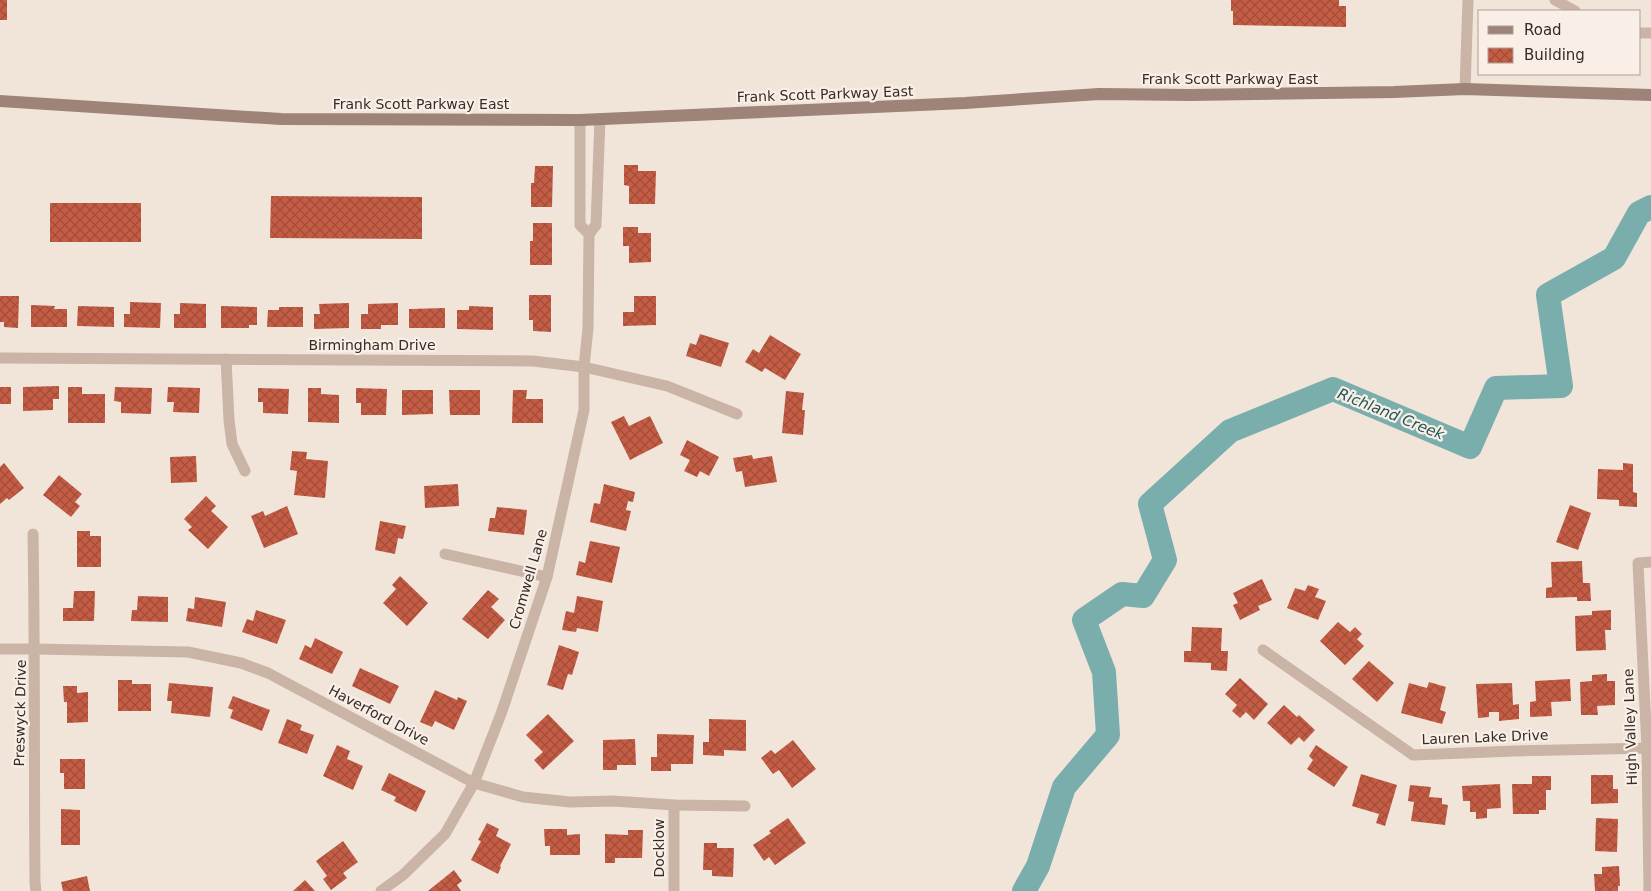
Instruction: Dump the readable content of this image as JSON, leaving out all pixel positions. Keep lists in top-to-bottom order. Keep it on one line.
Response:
{"streets":{"main road":["Frank Scott Parkway East"],"street":["Birmingham Drive","Cromwell Lane","Preswyck Drive","Haverford Drive","High Valley Lane","Lauren Lake Drive","Docklow"]},"crossings":[["Frank Scott Parkway East","Cromwell Lane"],["Birmingham Drive","Cromwell Lane"],["Cromwell Lane","Haverford Drive"],["Preswyck Drive","Haverford Drive"],["Haverford Drive","Docklow"],["High Valley Lane","Lauren Lake Drive"]],"water":["Richland Creek"],"legend":["Road","Building"]}
